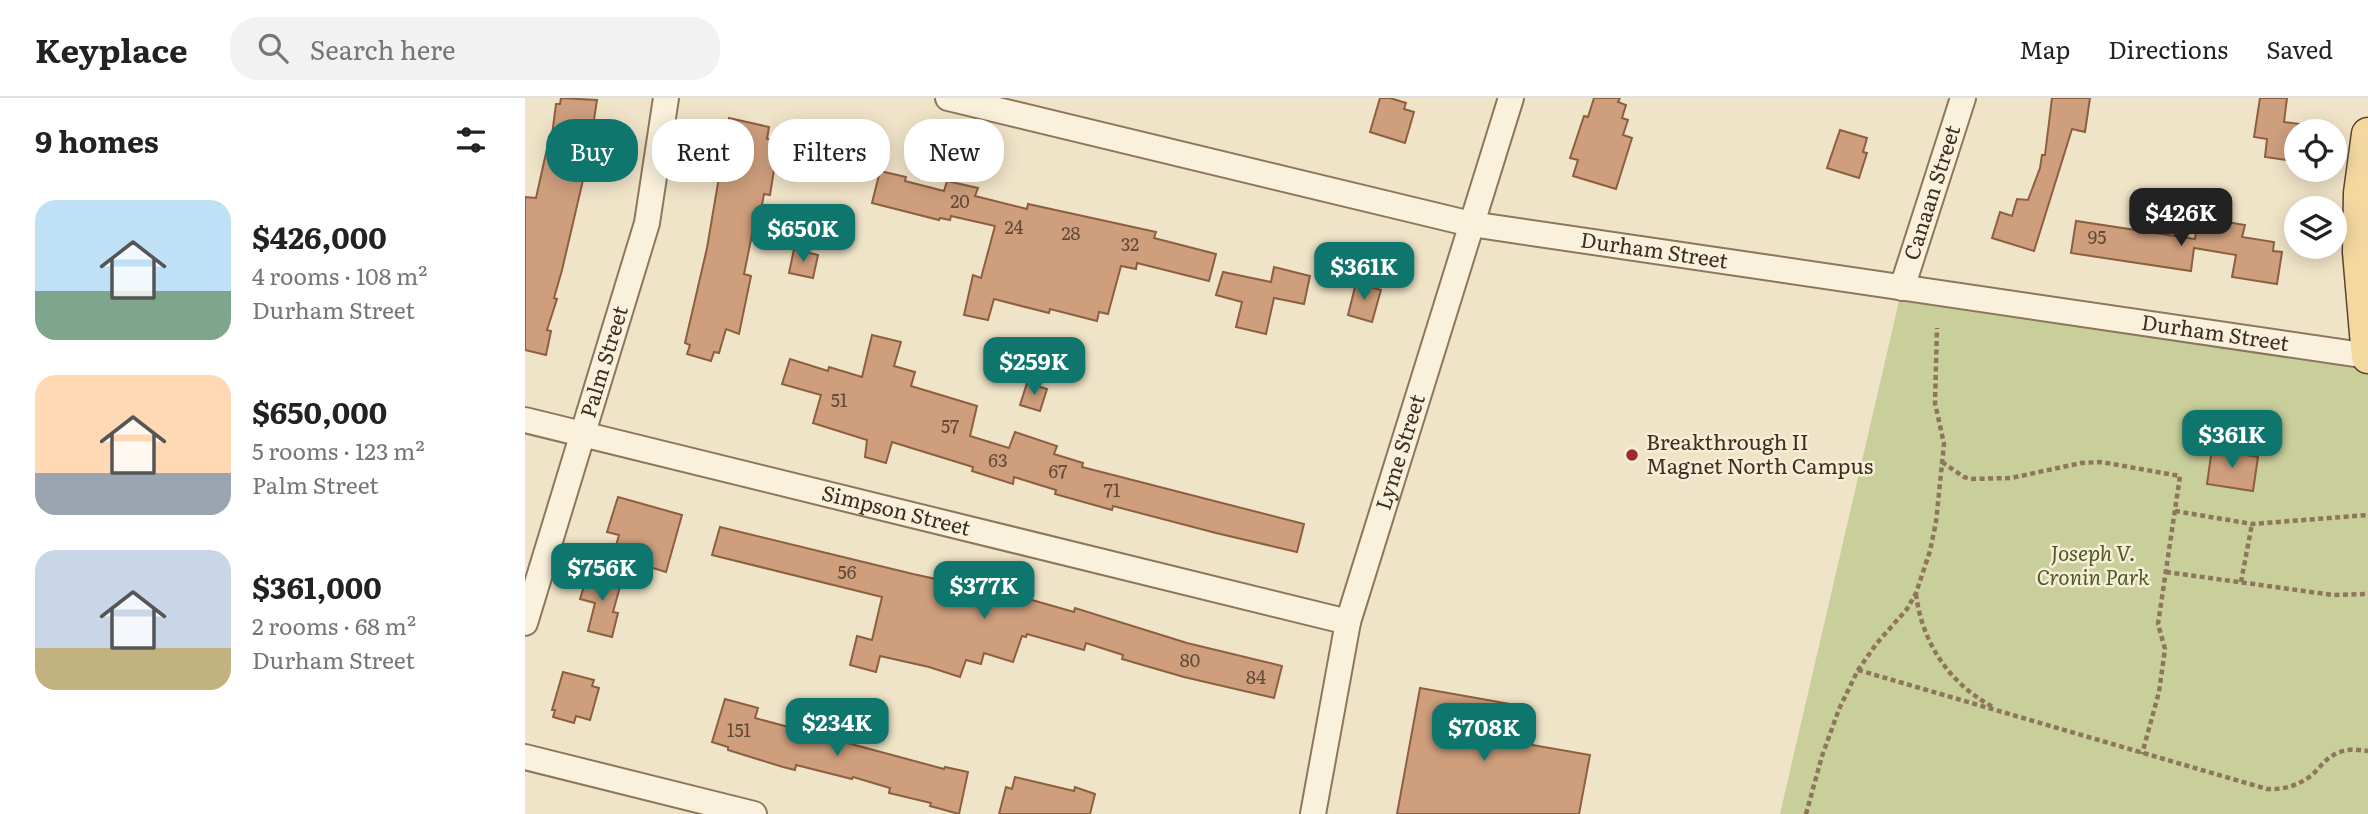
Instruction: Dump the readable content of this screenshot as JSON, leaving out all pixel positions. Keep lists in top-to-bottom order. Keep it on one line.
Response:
{"streets":{"street":["Canaan Street","Durham Street","Palm Street","Lyme Street","Simpson Street"]},"crossings":[["Canaan Street","Durham Street"],["Durham Street","Lyme Street"],["Palm Street","Simpson Street"],["Lyme Street","Simpson Street"]],"parks":["Joseph V. Cronin Park"],"places":["Breakthrough II Magnet North Campus"],"house_numbers":["20","24","28","95","32","51","57","63","67","71","56","80","84","151"],"page":{"header":"Keyplace","search":"Search here","nav":["Map","Directions","Saved"],"heading":"9 homes","chip":["Buy","Rent","Filters","New"],"list":[{"name":"$426,000","note":"4 rooms · 108 m² · Durham Street"},{"name":"$650,000","note":"5 rooms · 123 m² · Palm Street"},{"name":"$361,000","note":"2 rooms · 68 m² · Durham Street"}],"price":["$426K","$650K","$361K","$259K","$361K","$756K","$377K","$234K","$708K"]}}
